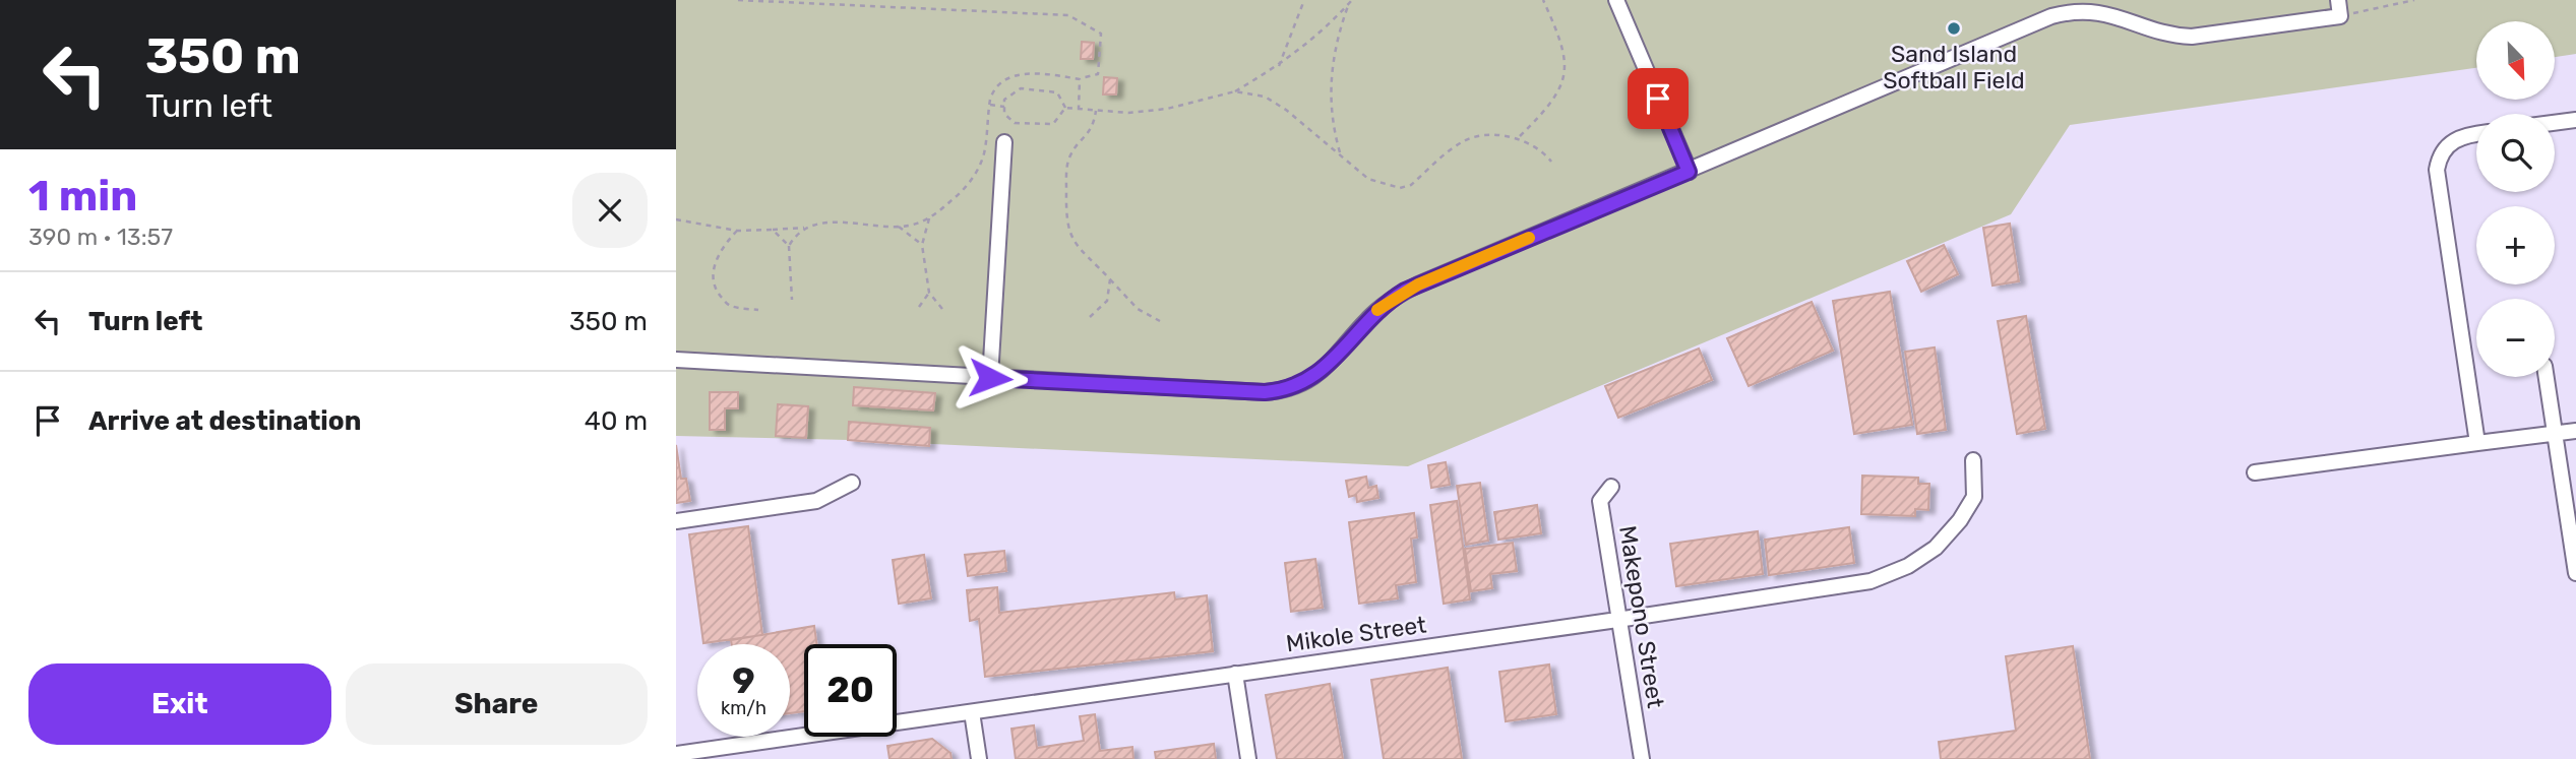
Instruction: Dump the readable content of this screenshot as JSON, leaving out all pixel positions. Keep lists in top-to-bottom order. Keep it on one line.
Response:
{"streets":{"street":["Makepono Street","Mikole Street"]},"crossings":[["Makepono Street","Mikole Street"]],"places":["Sand Island Softball Field"],"north":"bottom right","page":{"turn":["350 m","Turn left"],"map_buttons":["+","−"],"heading":["1 min","390 m · 13:57"],"list":[{"name":"Turn left","value":"350 m"},{"name":"Arrive at destination","value":"40 m"}],"speed":"9 km/h","limit":"20","buttons":["Exit","Share"]}}
